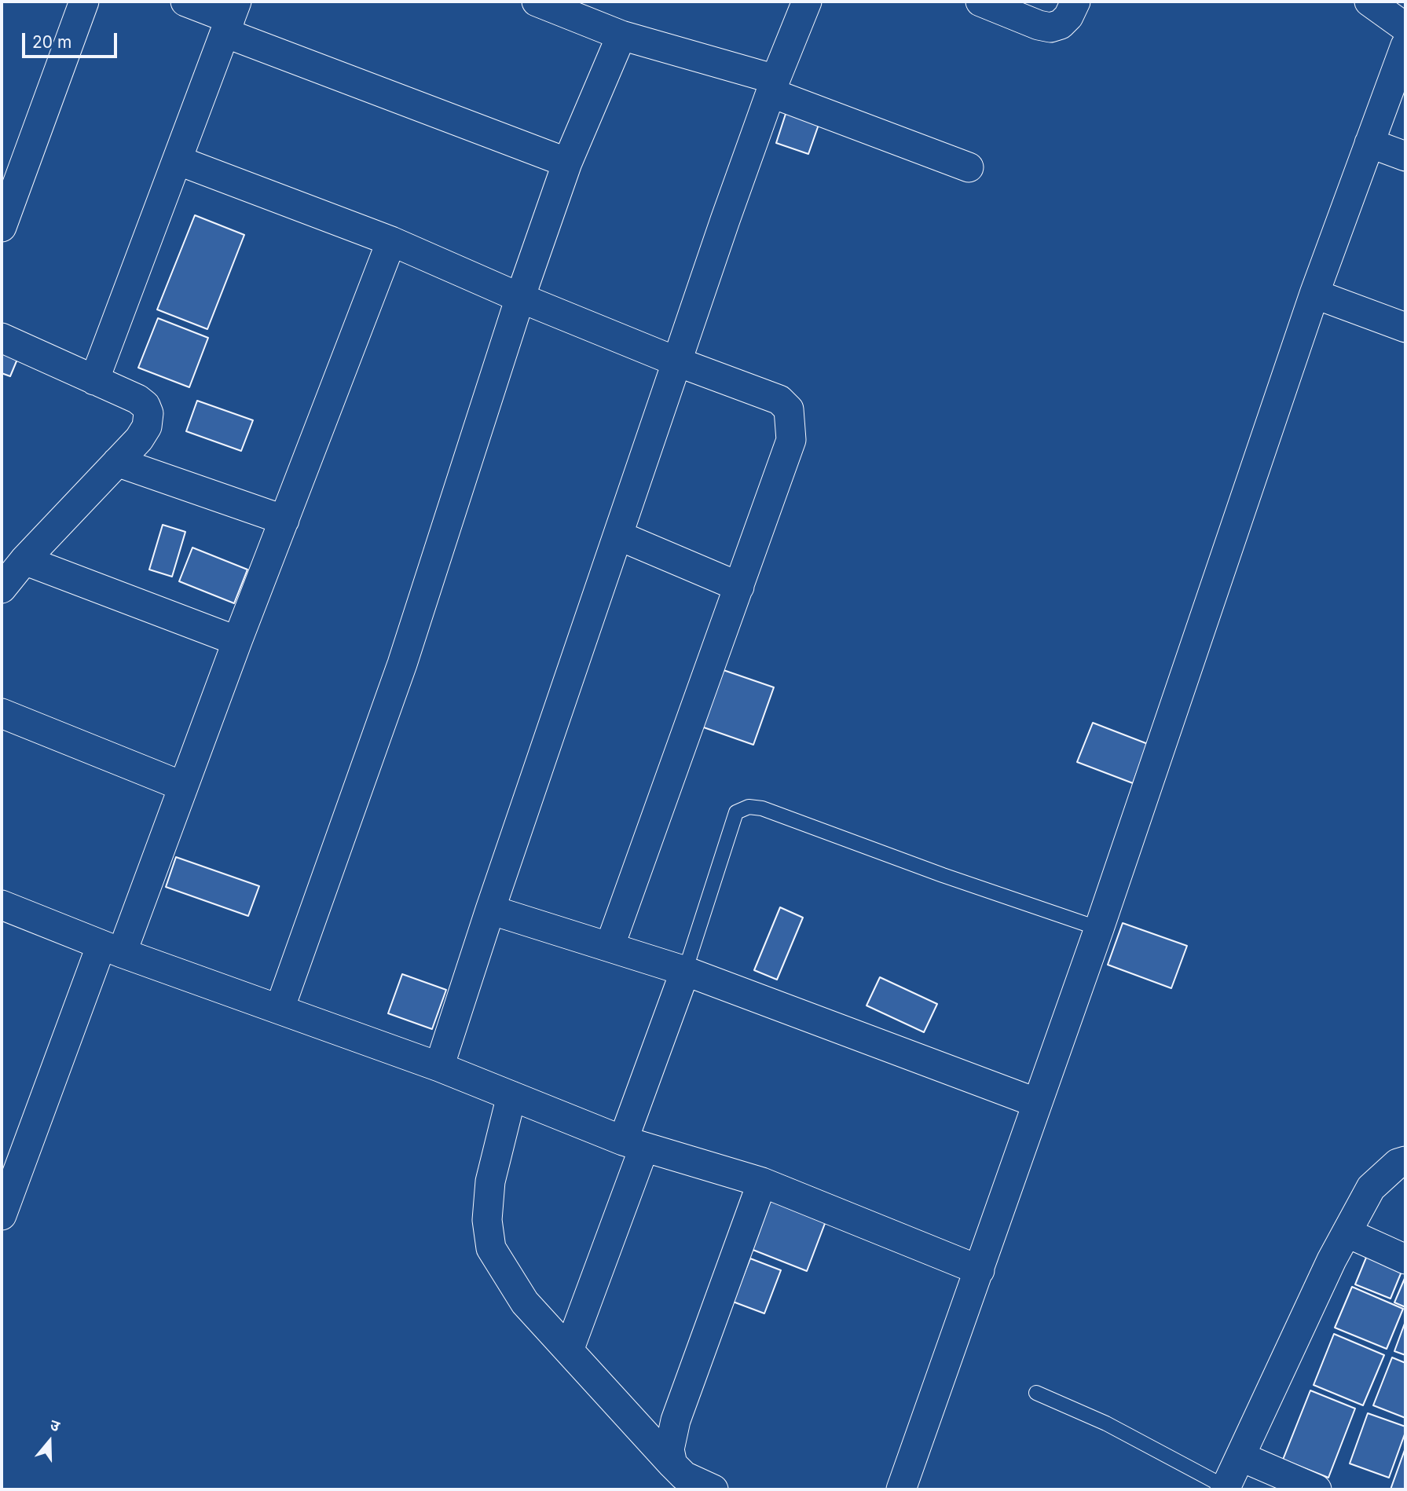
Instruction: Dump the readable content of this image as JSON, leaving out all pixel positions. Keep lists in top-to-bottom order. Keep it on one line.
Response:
{"scale_bar":"20 m","north":"top"}
